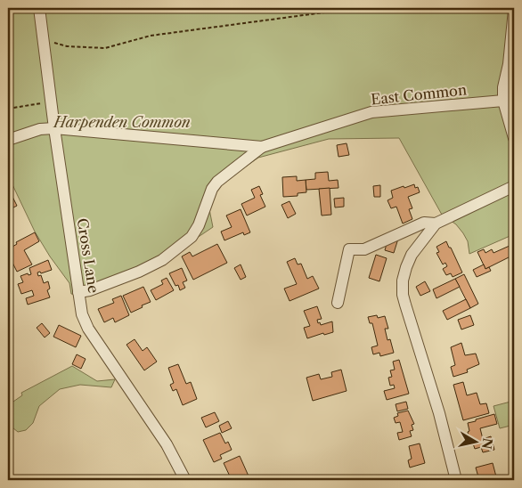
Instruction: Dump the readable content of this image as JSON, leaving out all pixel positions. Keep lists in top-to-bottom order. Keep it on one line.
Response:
{"streets":{"street":["East Common","Cross Lane"]},"crossings":[["East Common","Cross Lane"]],"parks":["Harpenden Common"],"north":"right"}
